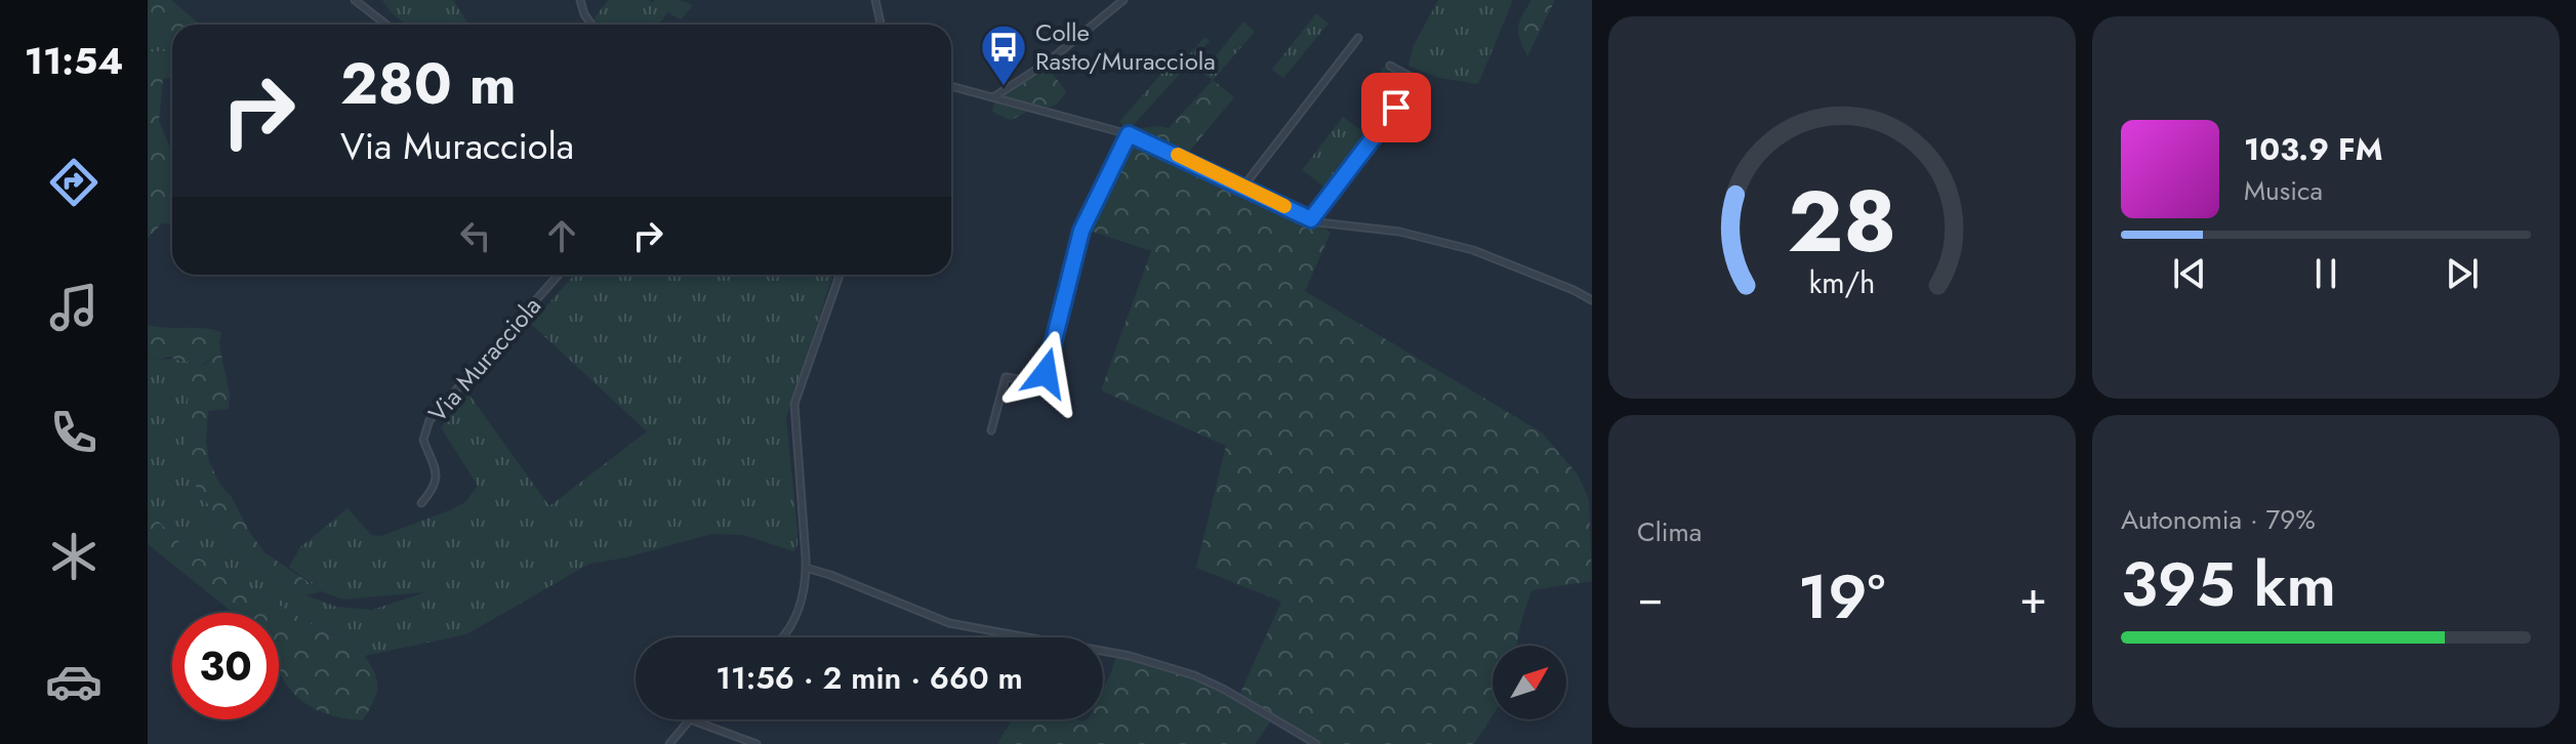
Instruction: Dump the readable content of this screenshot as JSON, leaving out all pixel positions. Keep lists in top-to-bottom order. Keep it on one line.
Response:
{"streets":{"street":["Via Muracciola"]},"places":{"bus stop":["Colle Rasto/Muracciola"]},"north":"top right","page":{"tabs":"11:54","turn":["280 m","Via Muracciola"],"song":["103.9 FM","Musica"],"tile":["Clima",["Autonomia · 79%","395 km"]],"heat":["−","19°","+"],"limit":"30","trip":"11:56 · 2 min · 660 m","gauge":["28","km/h"]}}
